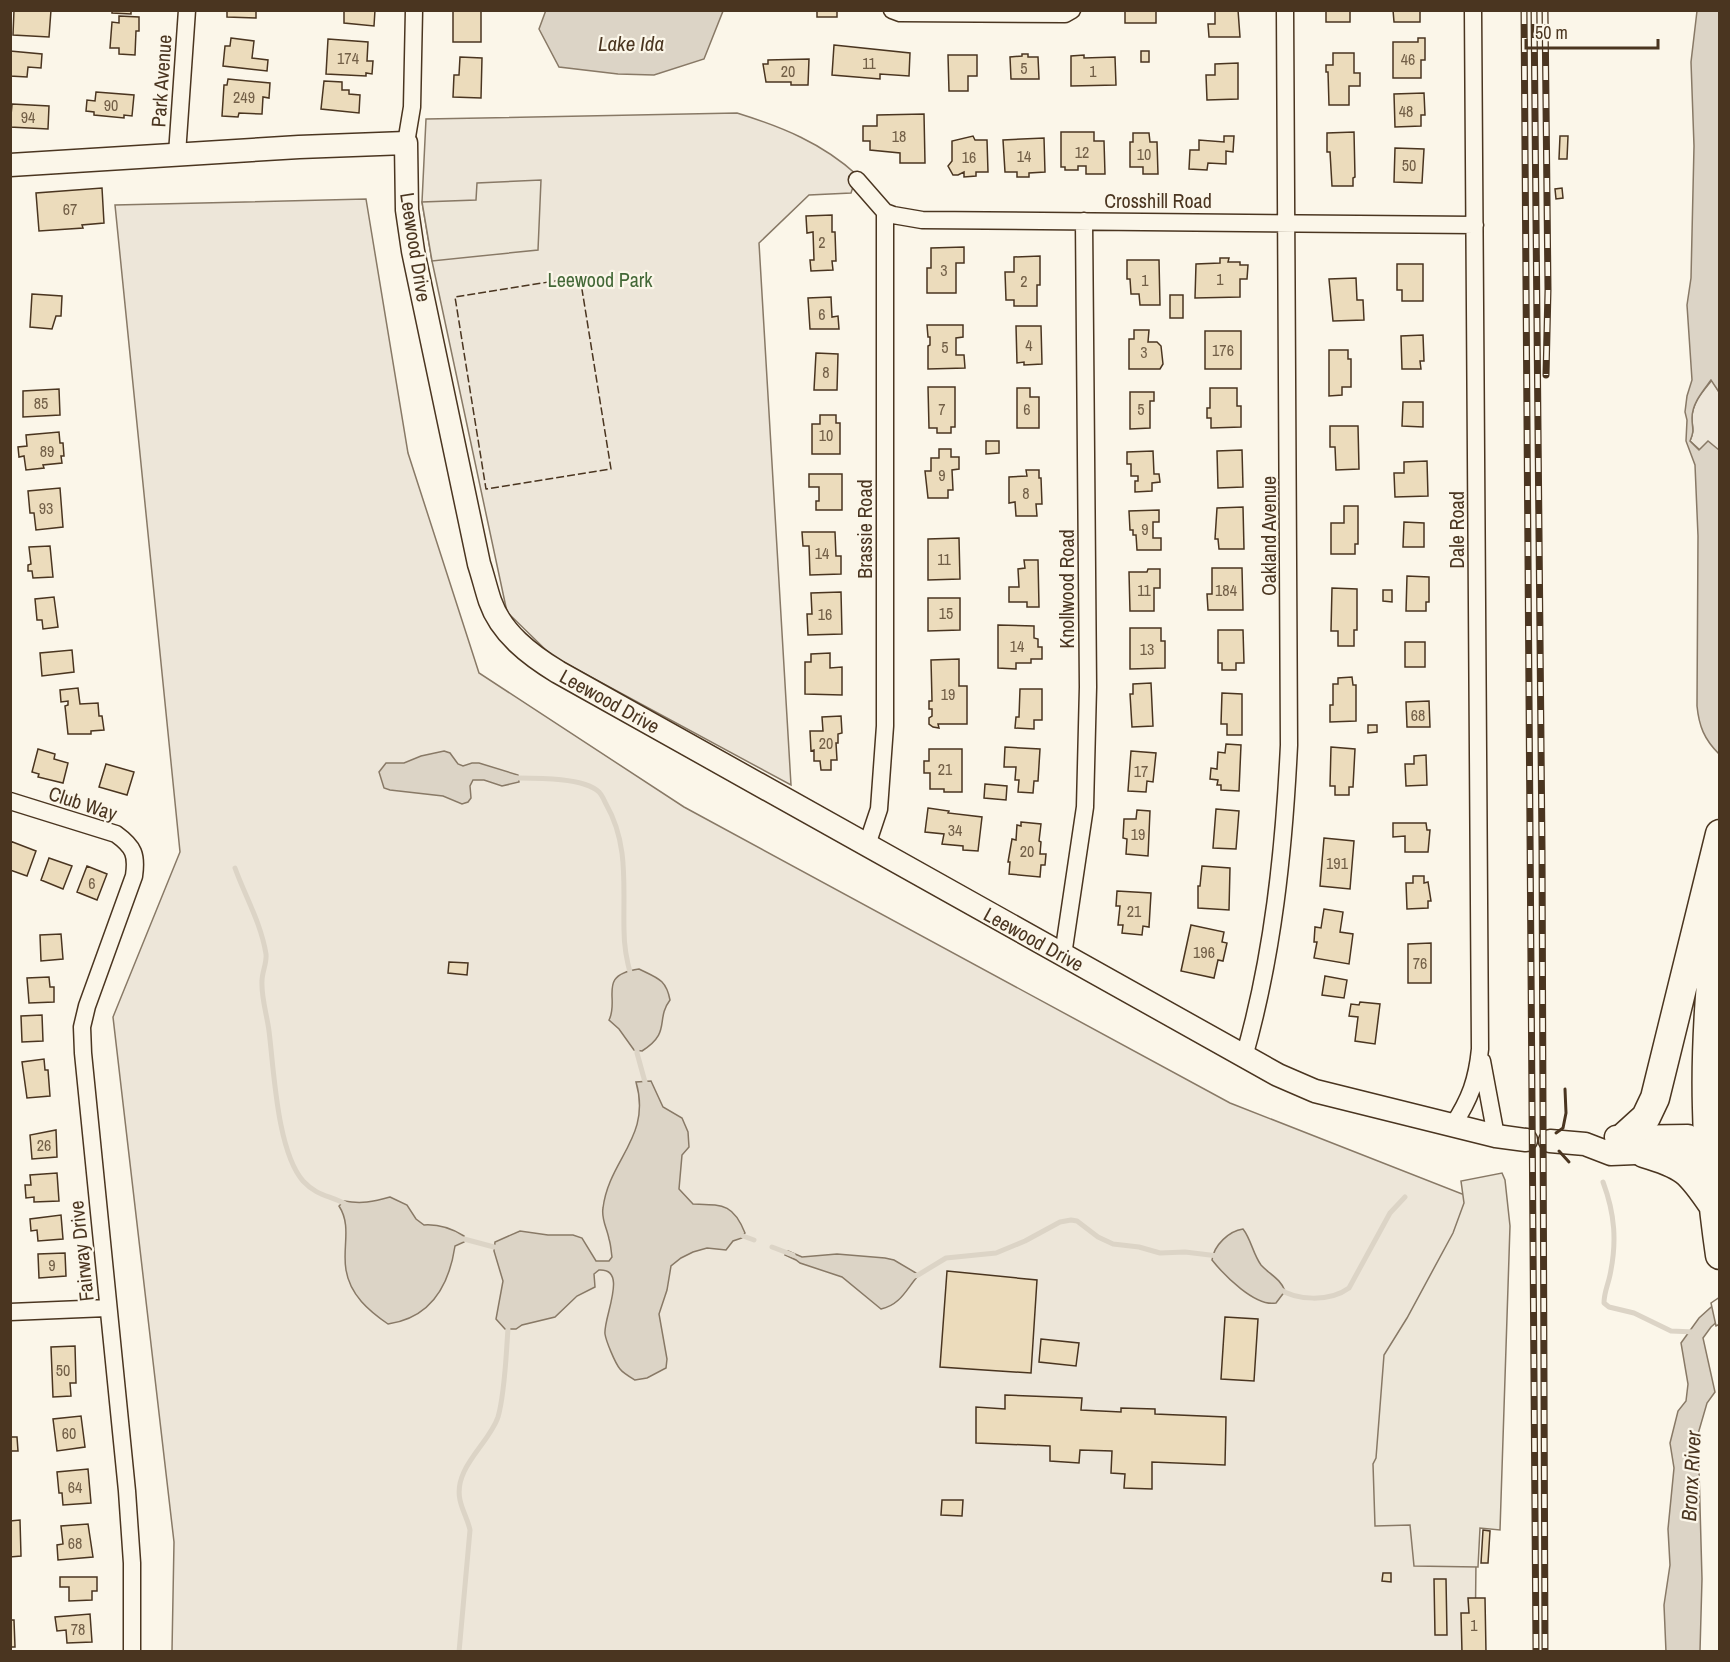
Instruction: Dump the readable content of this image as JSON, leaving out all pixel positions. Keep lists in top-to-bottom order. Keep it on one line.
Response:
{"streets":{"street":["Park Avenue","Crosshill Road","Leewood Drive","Brassie Road","Dale Road","Oakland Avenue","Knollwood Road","Club Way","Fairway Drive"]},"crossings":[["Crosshill Road","Brassie Road"],["Crosshill Road","Dale Road"],["Crosshill Road","Oakland Avenue"],["Crosshill Road","Knollwood Road"],["Leewood Drive","Brassie Road"],["Leewood Drive","Dale Road"],["Leewood Drive","Oakland Avenue"],["Leewood Drive","Knollwood Road"],["Club Way","Fairway Drive"]],"water":["Lake Ida","Bronx River"],"parks":["Leewood Park"],"house_numbers":["174","46","11","5","20","1","249","90","48","94","18","12","10","14","16","50","67","2","3","1","1","2","6","4","5","176","3","8","85","7","6","5","10","89","9","8","93","9","14","11","11","184","15","16","14","13","19","68","20","21","17","34","19","20","191","6","21","196","76","26","9","50","60","64","68","1","78"],"scale_bar":"50 m"}
